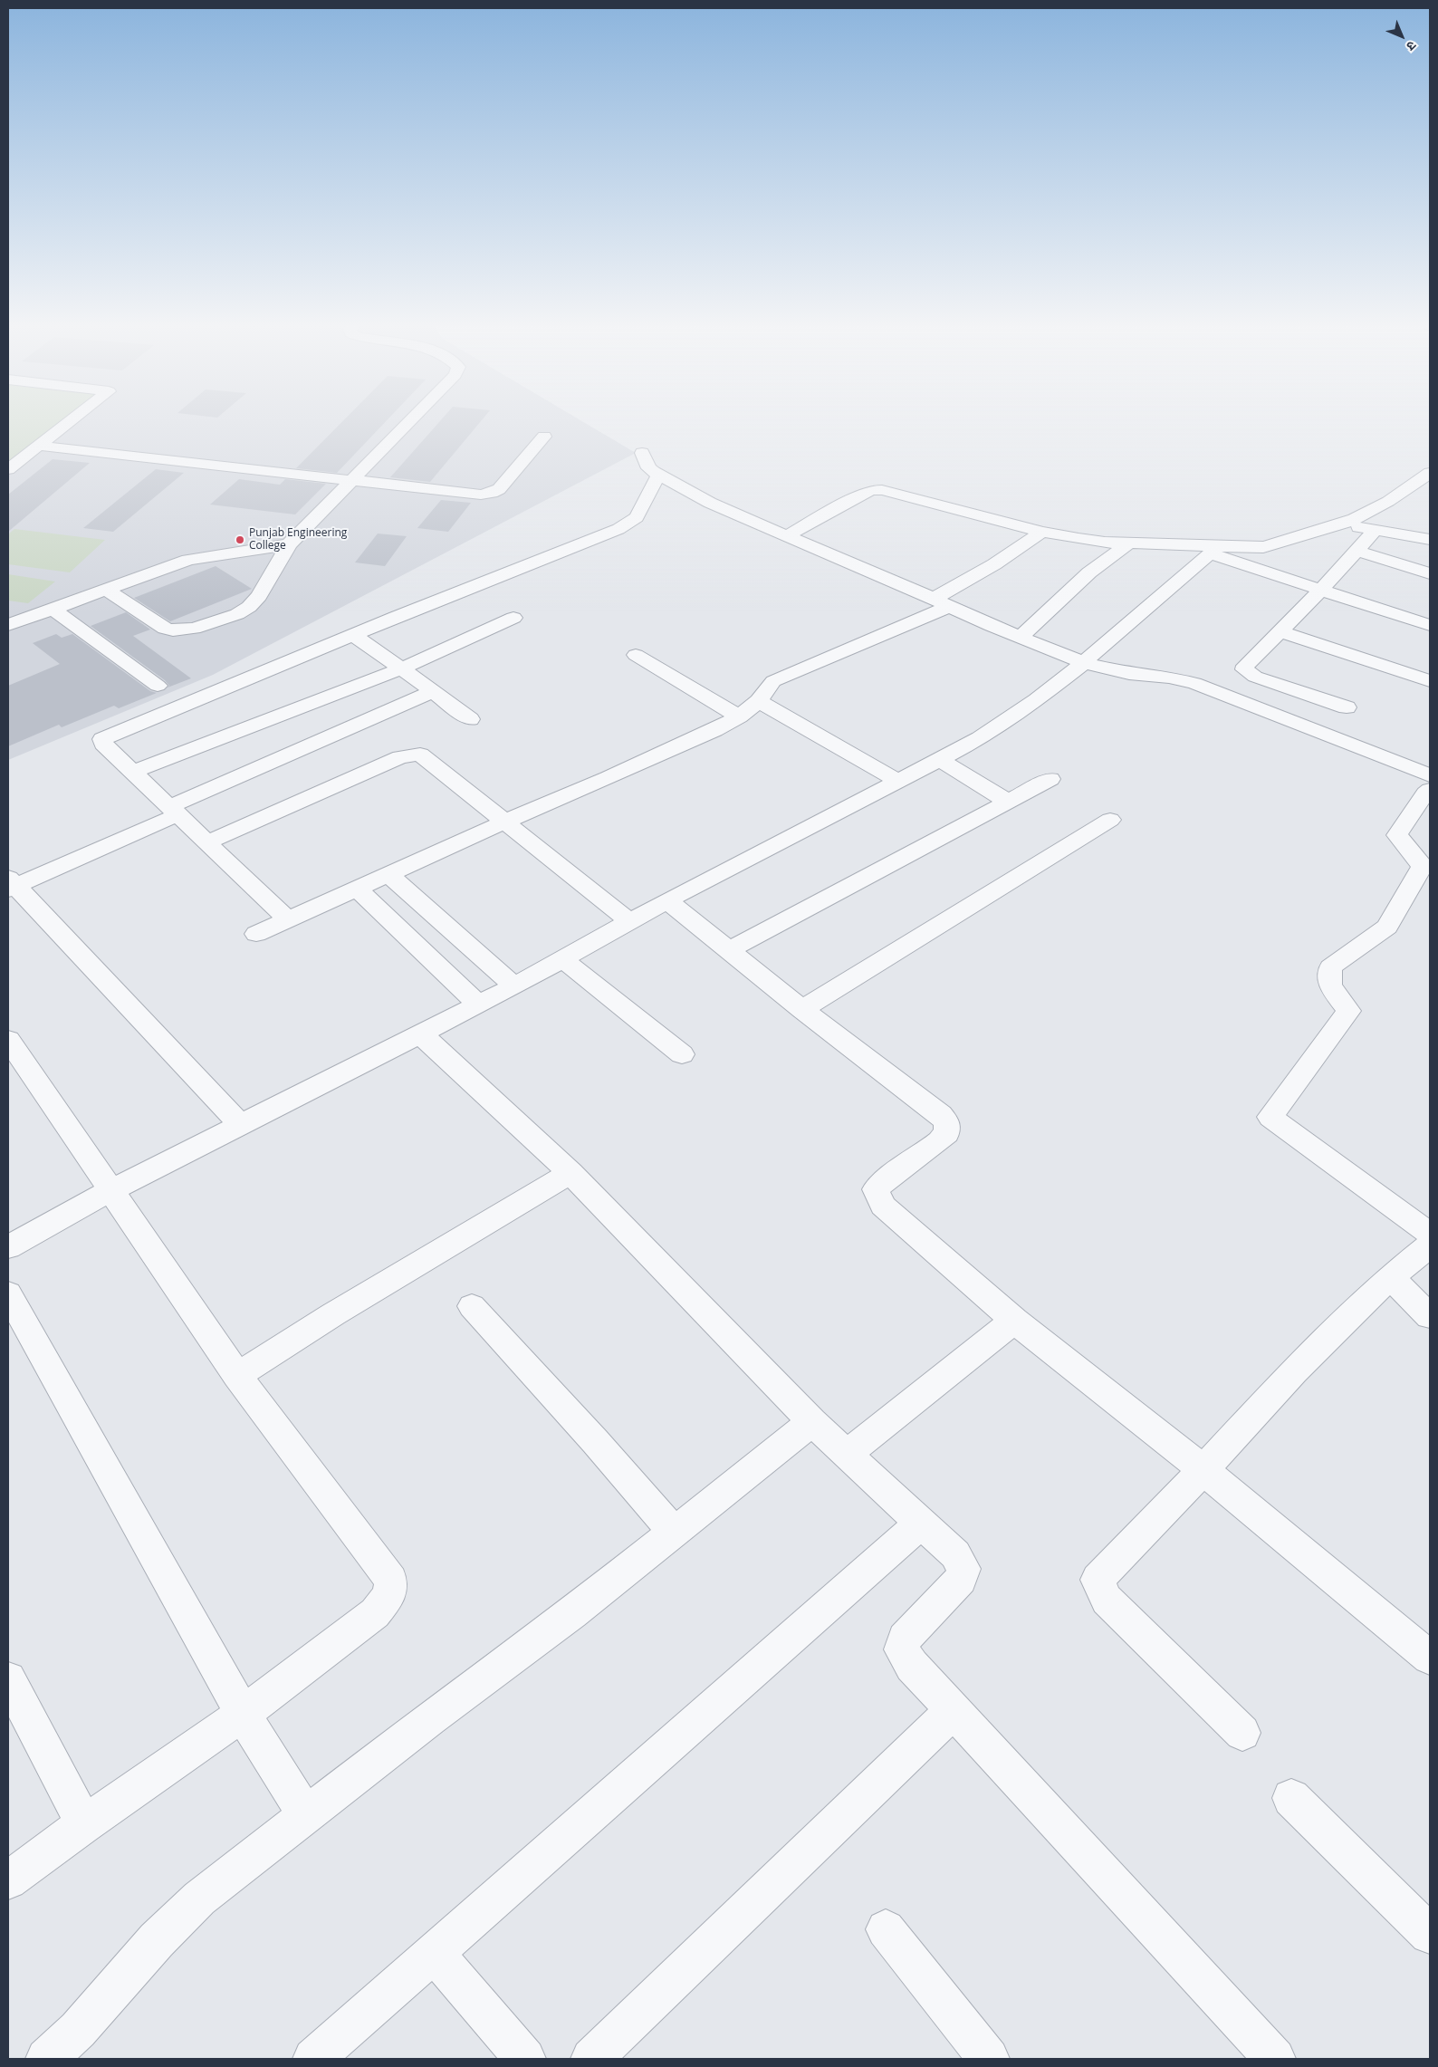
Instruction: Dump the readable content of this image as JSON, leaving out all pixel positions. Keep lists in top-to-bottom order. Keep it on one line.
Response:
{"places":["Punjab Engineering College"],"north":"bottom right"}
